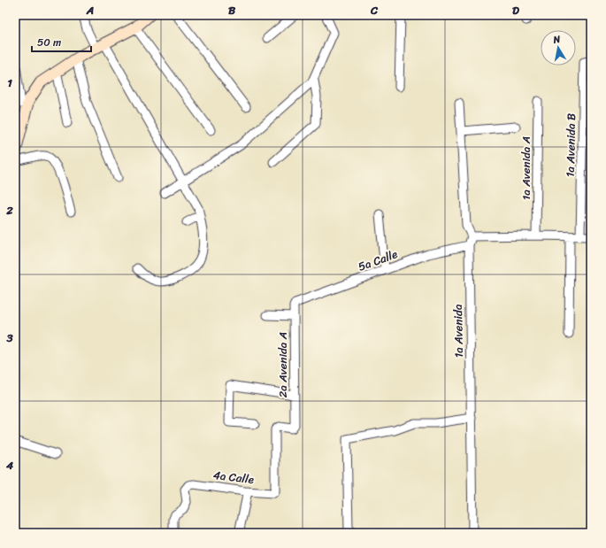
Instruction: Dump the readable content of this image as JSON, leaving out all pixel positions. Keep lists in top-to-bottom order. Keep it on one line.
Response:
{"streets":{"street":["1a Avenida B","1a Avenida A","5a Calle","1a Avenida","2a Avenida A","4a Calle"]},"crossings":[["5a Calle","1a Avenida"],["5a Calle","2a Avenida A"],["2a Avenida A","4a Calle"]],"scale_bar":"50 m","north":"top","grid":{"columns":["A","B","C","D"],"rows":["1","2","3","4"]}}
